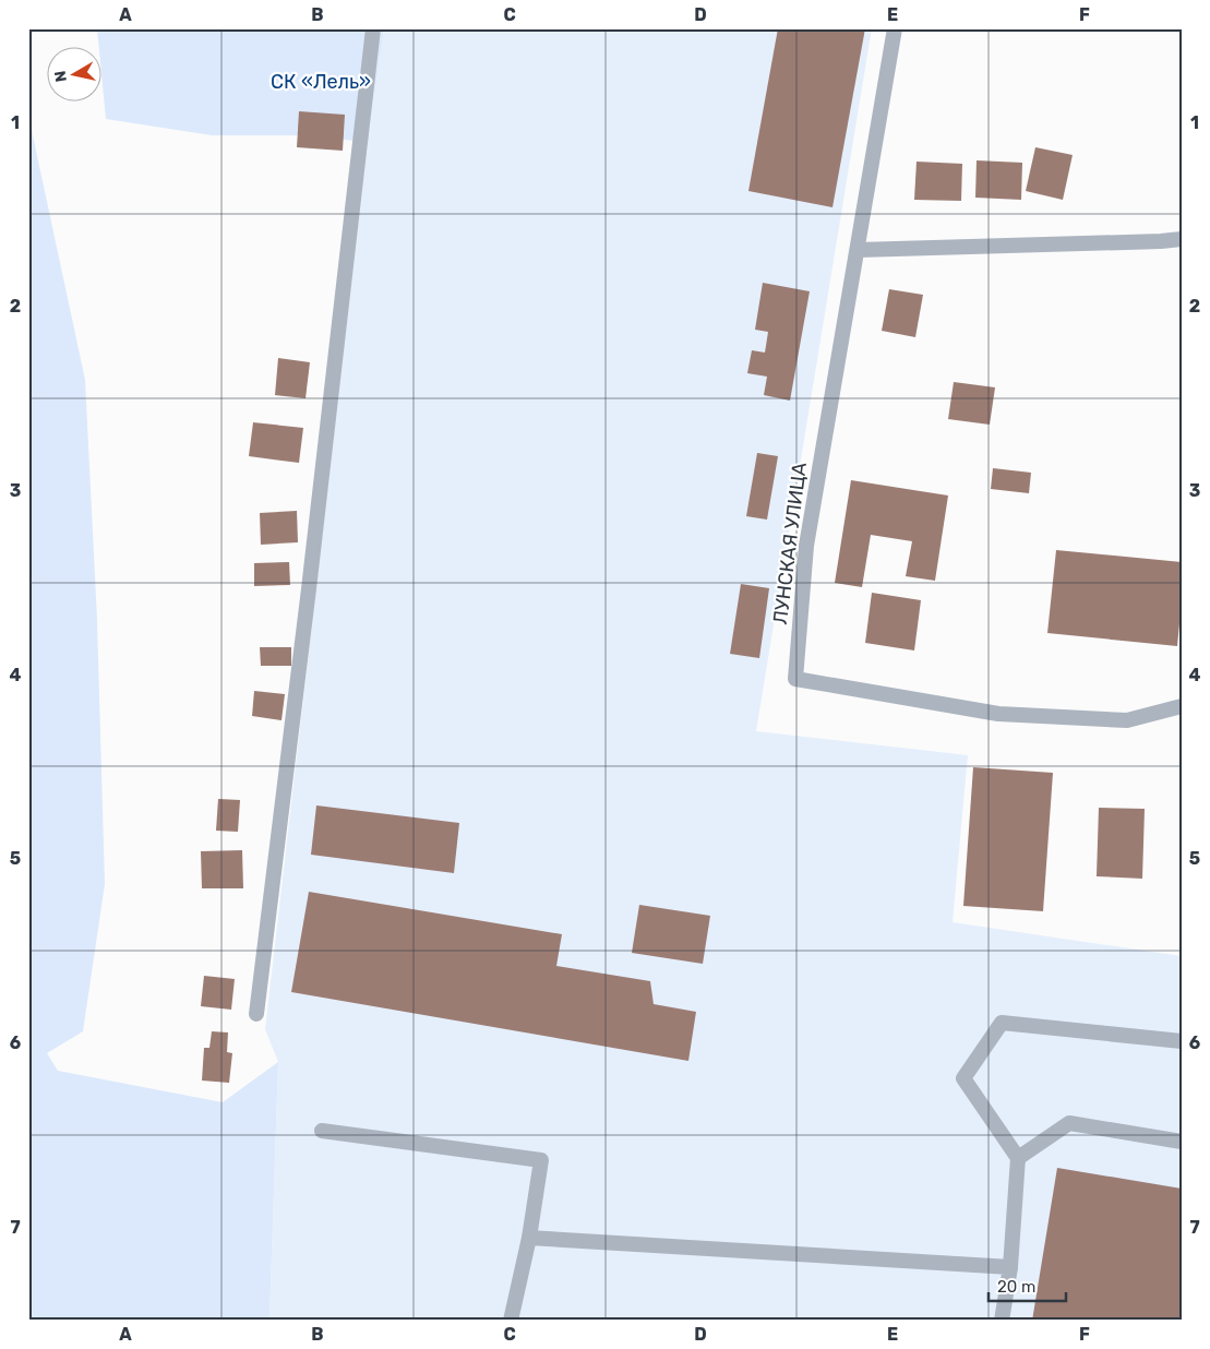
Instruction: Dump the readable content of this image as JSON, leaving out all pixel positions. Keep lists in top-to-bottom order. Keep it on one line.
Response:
{"streets":{"street":["ЛУНСКАЯ УЛИЦА"]},"parks":["СК «Лель»"],"scale_bar":"20 m","north":"left","grid":{"columns":["A","B","C","D","E","F"],"rows":["1","2","3","4","5","6","7"]}}
